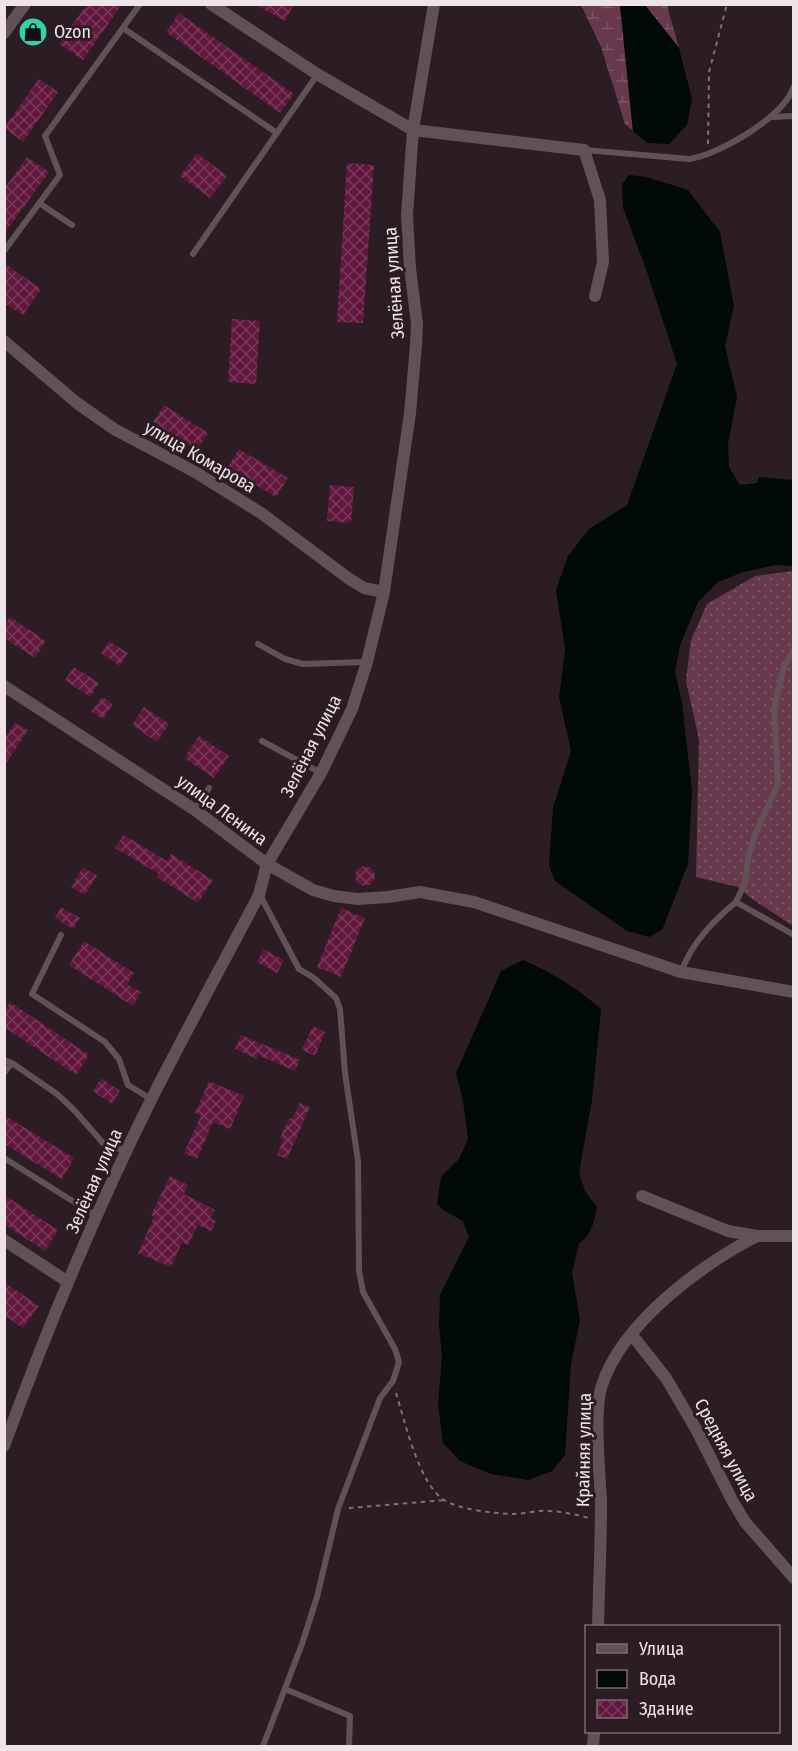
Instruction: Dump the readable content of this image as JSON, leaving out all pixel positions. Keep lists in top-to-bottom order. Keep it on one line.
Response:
{"streets":{"street":["Зелёная улица","улица Комарова","улица Ленина","Крайняя улица","Средняя улица"]},"crossings":[["Зелёная улица","улица Комарова"],["Зелёная улица","улица Ленина"],["Крайняя улица","Средняя улица"]],"places":{"shop":["Ozon"]},"legend":["Улица","Вода","Здание"]}
